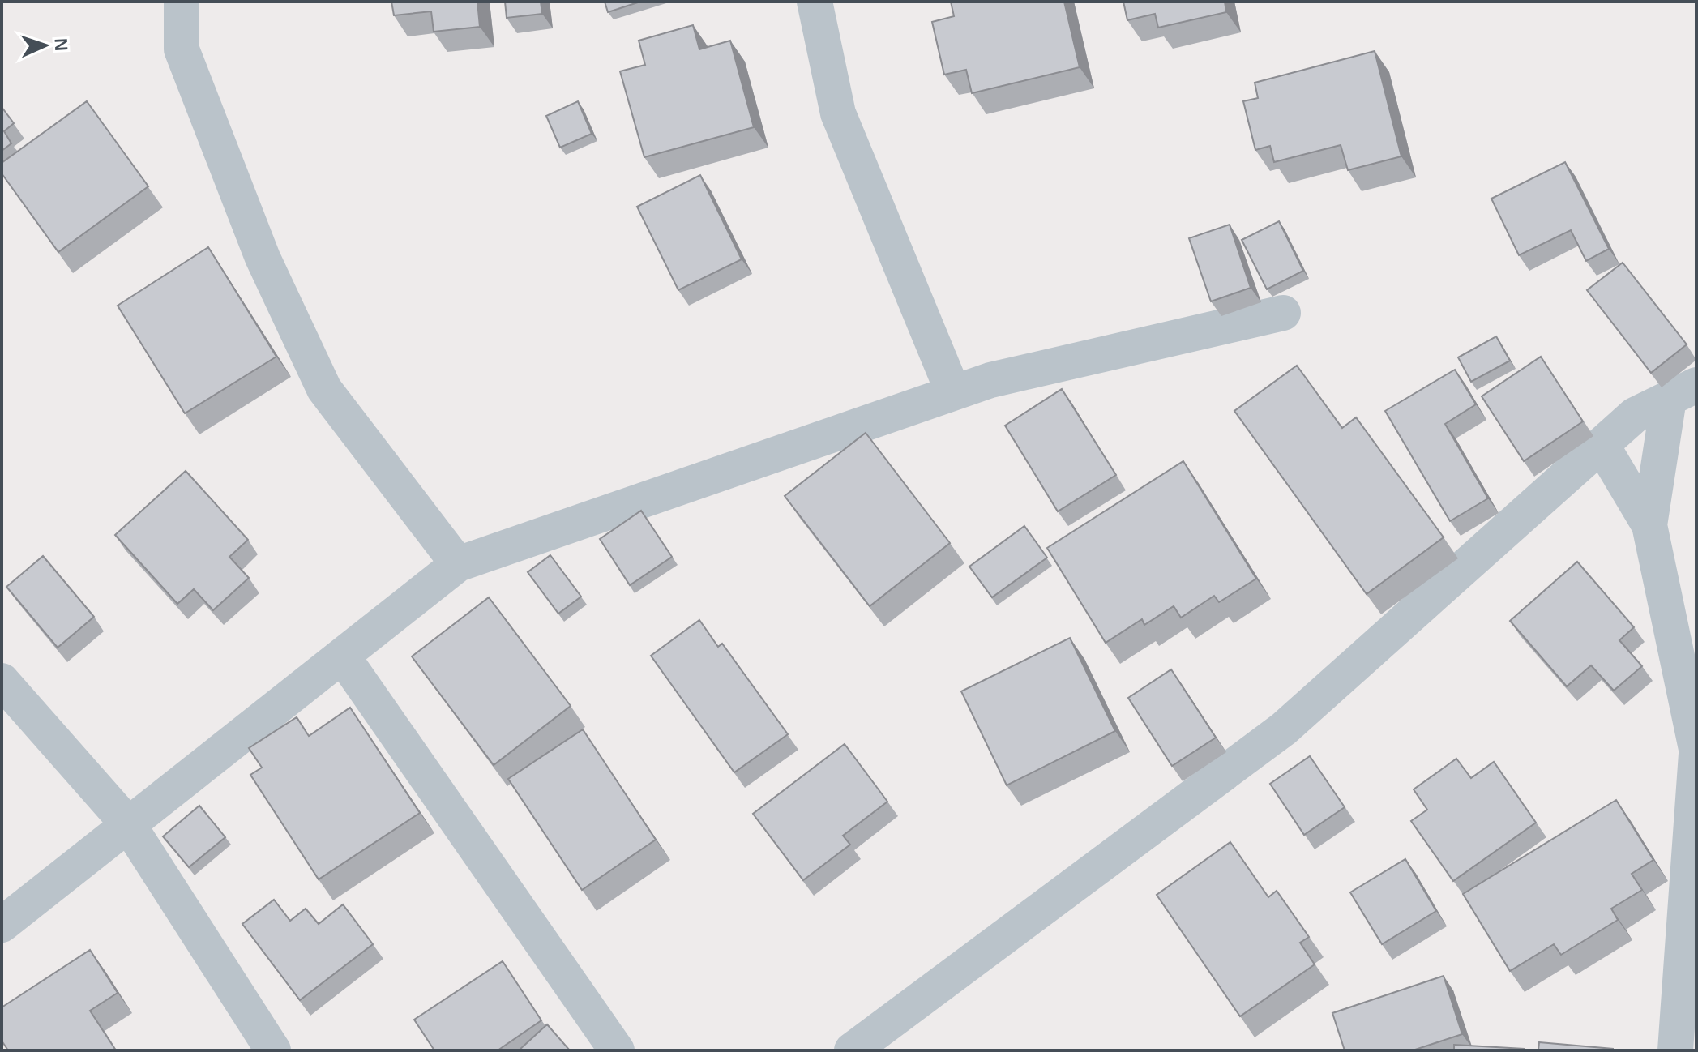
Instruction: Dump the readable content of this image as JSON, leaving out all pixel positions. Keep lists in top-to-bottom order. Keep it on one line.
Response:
{"north":"right"}
